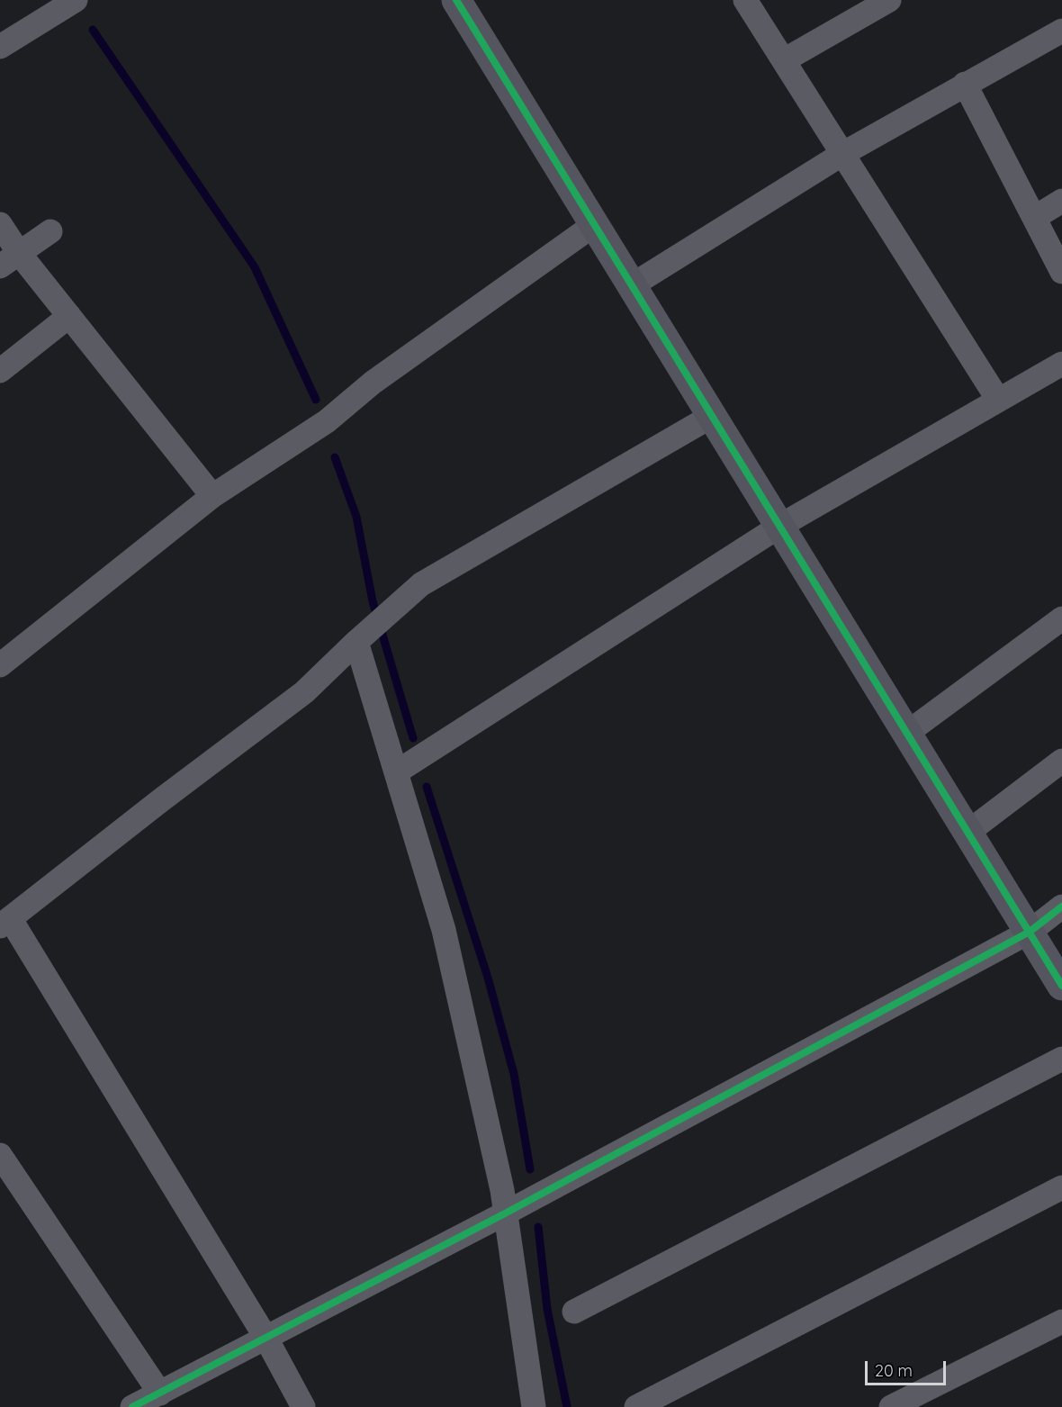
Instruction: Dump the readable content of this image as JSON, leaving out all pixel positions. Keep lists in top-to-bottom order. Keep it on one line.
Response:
{"scale_bar":"20 m"}
